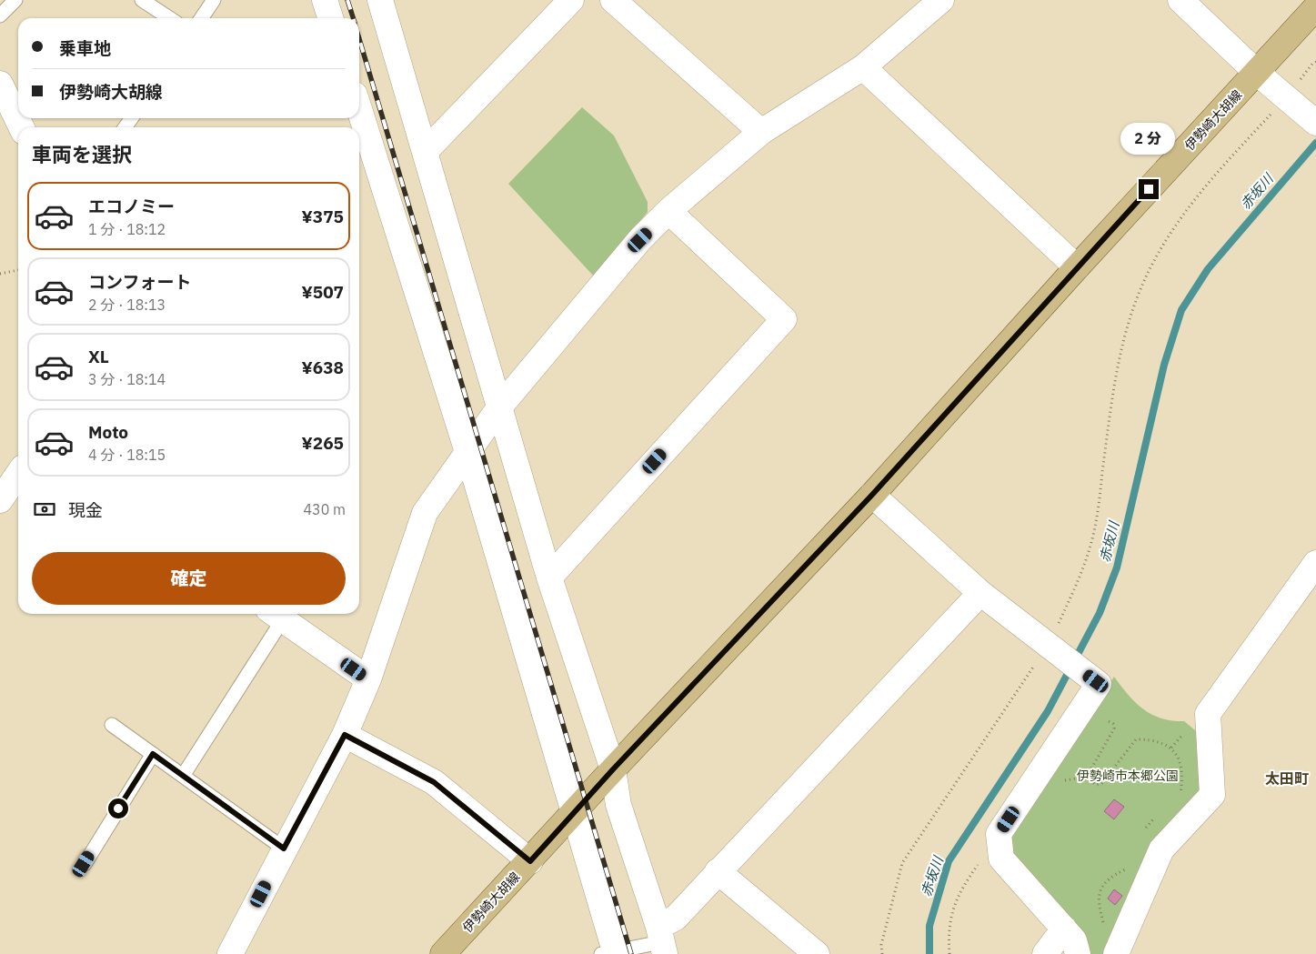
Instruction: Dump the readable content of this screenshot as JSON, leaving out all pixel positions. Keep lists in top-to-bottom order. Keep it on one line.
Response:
{"streets":{"main road":["伊勢崎大胡線"]},"districts":["太田町"],"water":["赤坂川"],"parks":["伊勢崎市本郷公園"],"page":{"banner":["乗車地","伊勢崎大胡線"],"bubble":"2 分","heading":"車両を選択","list":[{"name":"エコノミー","note":"1 分 · 18:12","value":"¥375"},{"name":"コンフォート","note":"2 分 · 18:13","value":"¥507"},{"name":"XL","note":"3 分 · 18:14","value":"¥638"},{"name":"Moto","note":"4 分 · 18:15","value":"¥265"}],"pay":["現金","430 m"],"buttons":"確定"}}
